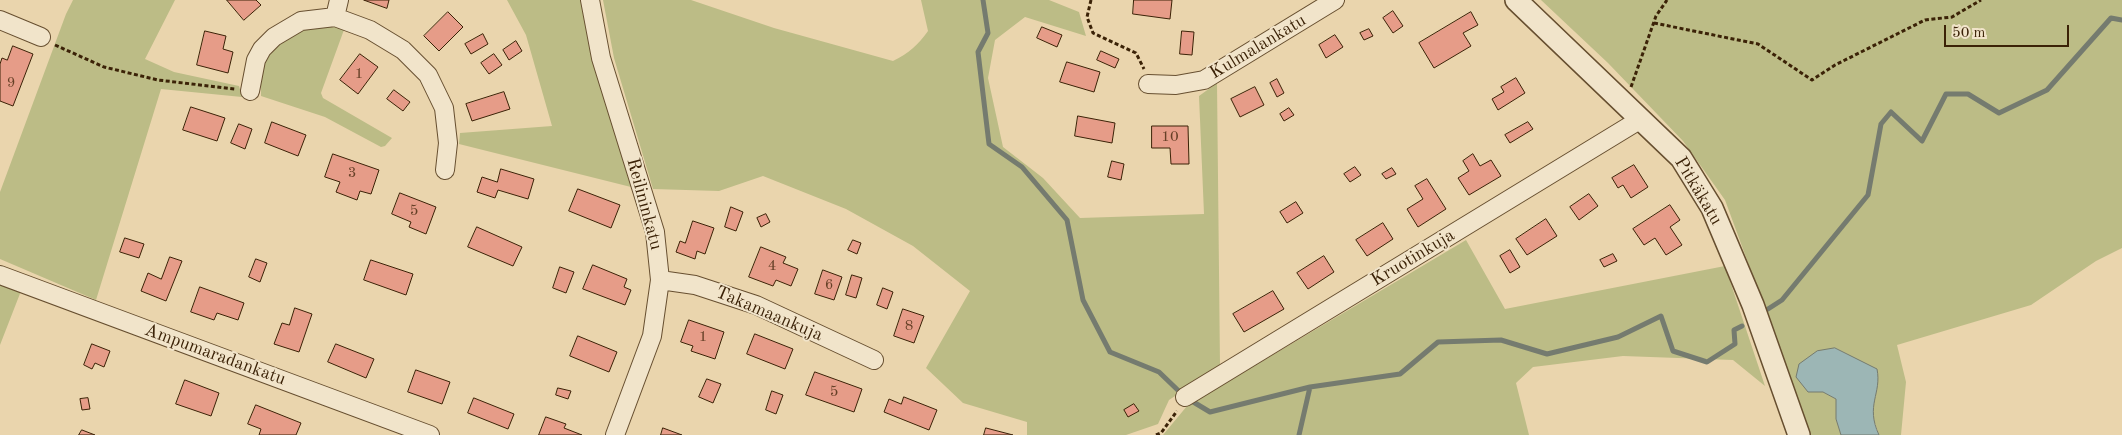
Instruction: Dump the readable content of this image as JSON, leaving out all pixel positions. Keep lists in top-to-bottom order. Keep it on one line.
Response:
{"streets":{"street":["Kulmalankatu","Pitkäkatu","Reilininkatu","Kruotinkuja","Takamaankuja","Ampumaradankatu"]},"crossings":[["Pitkäkatu","Kruotinkuja"],["Reilininkatu","Takamaankuja"]],"house_numbers":["1","9","10","3","5","4","6","8","1","5"],"scale_bar":"50 m"}
